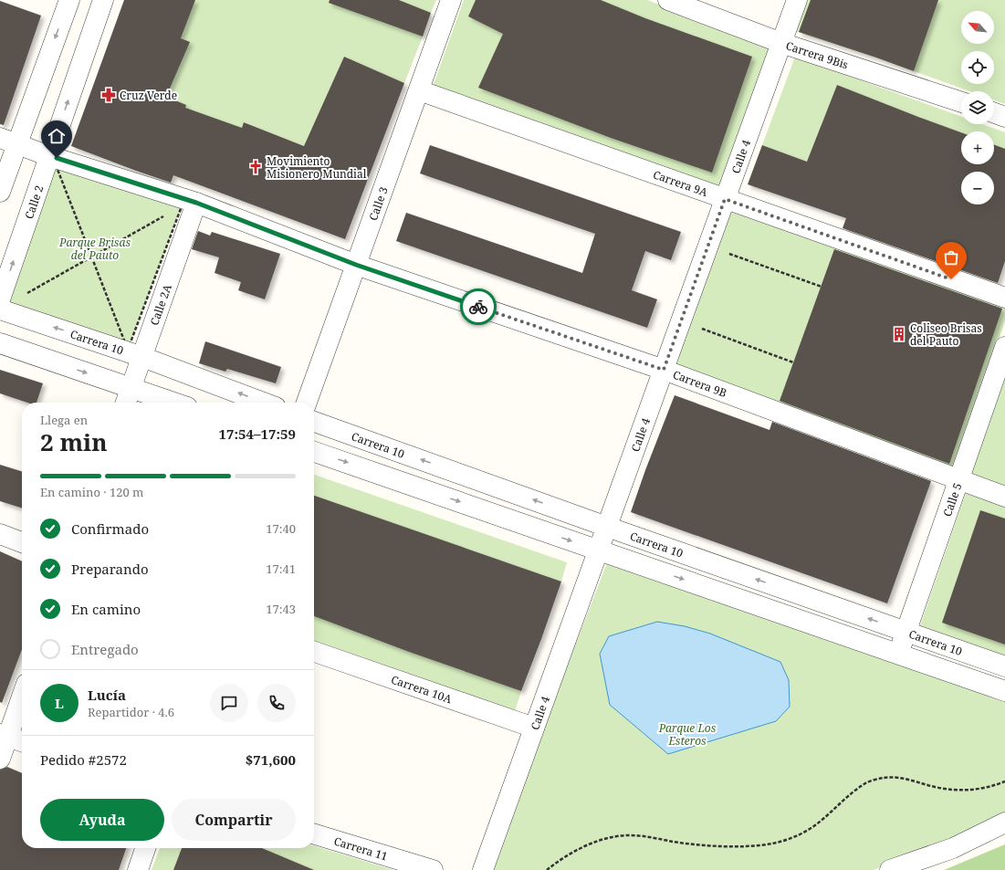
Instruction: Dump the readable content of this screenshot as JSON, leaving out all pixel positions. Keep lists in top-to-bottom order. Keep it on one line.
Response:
{"streets":{"street":["Carrera 9Bis","Calle 4","Carrera 9A","Calle 2","Calle 3","Calle 2A","Carrera 10","Carrera 9B","Calle 5","Carrera 10A","Carrera 11"]},"crossings":[["Carrera 9Bis","Calle 4"],["Calle 4","Carrera 9A"],["Calle 4","Carrera 10"],["Calle 4","Carrera 9B"],["Calle 4","Carrera 10A"],["Carrera 9A","Calle 3"],["Calle 2","Carrera 9B"],["Calle 3","Carrera 9B"],["Calle 2A","Carrera 10"],["Calle 2A","Carrera 9B"],["Carrera 10","Calle 5"],["Carrera 9B","Calle 5"]],"parks":["Parque Brisas del Pauto","Parque Los Esteros"],"places":{"pharmacy":["Cruz Verde"],"church":["Movimiento Misionero Mundial"],"building":["Coliseo Brisas del Pauto"]},"north":"top left","page":{"map_buttons":["+","−"],"heading":["2 min","Llega en","17:54–17:59"],"panel":["Lucía","Repartidor · 4.6","Pedido #2572","$71,600"],"bar":"En camino · 120 m","list":[["Confirmado","17:40"],["Preparando","17:41"],["En camino","17:43"],"Entregado"],"round":"L","buttons":["Ayuda","Compartir"]}}
